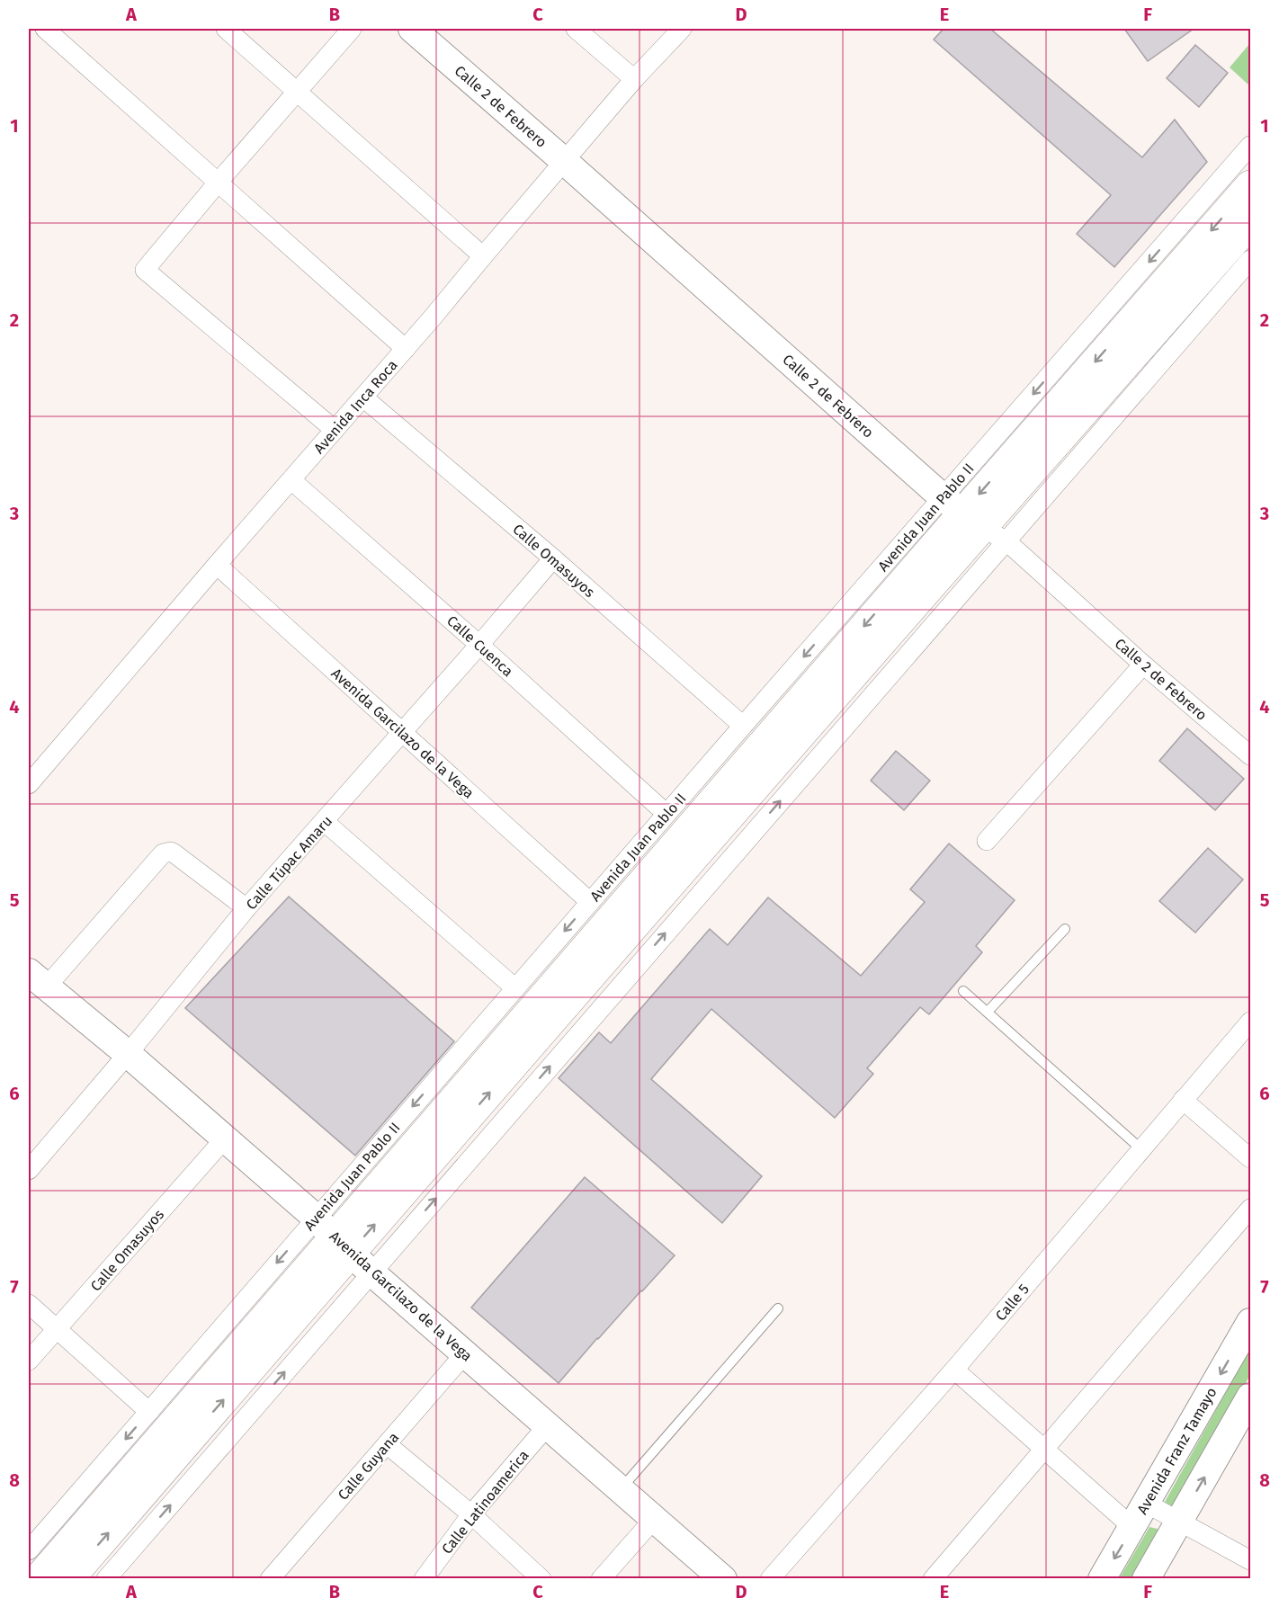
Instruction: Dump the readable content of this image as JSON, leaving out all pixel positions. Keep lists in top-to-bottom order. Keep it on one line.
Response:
{"streets":{"highway":["Avenida Juan Pablo II"],"street":["Calle 2 de Febrero","Avenida Inca Roca","Calle Omasuyos","Calle Cuenca","Avenida Garcilazo de la Vega","Calle Túpac Amaru","Calle 5","Avenida Franz Tamayo","Calle Guyana","Calle Latinoamerica"]},"crossings":[["Calle 2 de Febrero","Avenida Inca Roca"],["Calle 2 de Febrero","Avenida Juan Pablo II"],["Avenida Inca Roca","Calle Omasuyos"],["Avenida Inca Roca","Calle Cuenca"],["Avenida Inca Roca","Avenida Garcilazo de la Vega"],["Avenida Juan Pablo II","Calle Omasuyos"],["Avenida Juan Pablo II","Calle Cuenca"],["Avenida Juan Pablo II","Avenida Garcilazo de la Vega"],["Calle Omasuyos","Avenida Garcilazo de la Vega"],["Calle Omasuyos","Calle Túpac Amaru"],["Calle Cuenca","Calle Túpac Amaru"],["Avenida Garcilazo de la Vega","Calle Túpac Amaru"],["Avenida Garcilazo de la Vega","Calle Guyana"],["Avenida Garcilazo de la Vega","Calle Latinoamerica"]],"grid":{"columns":["A","B","C","D","E","F"],"rows":["1","2","3","4","5","6","7","8"]}}
